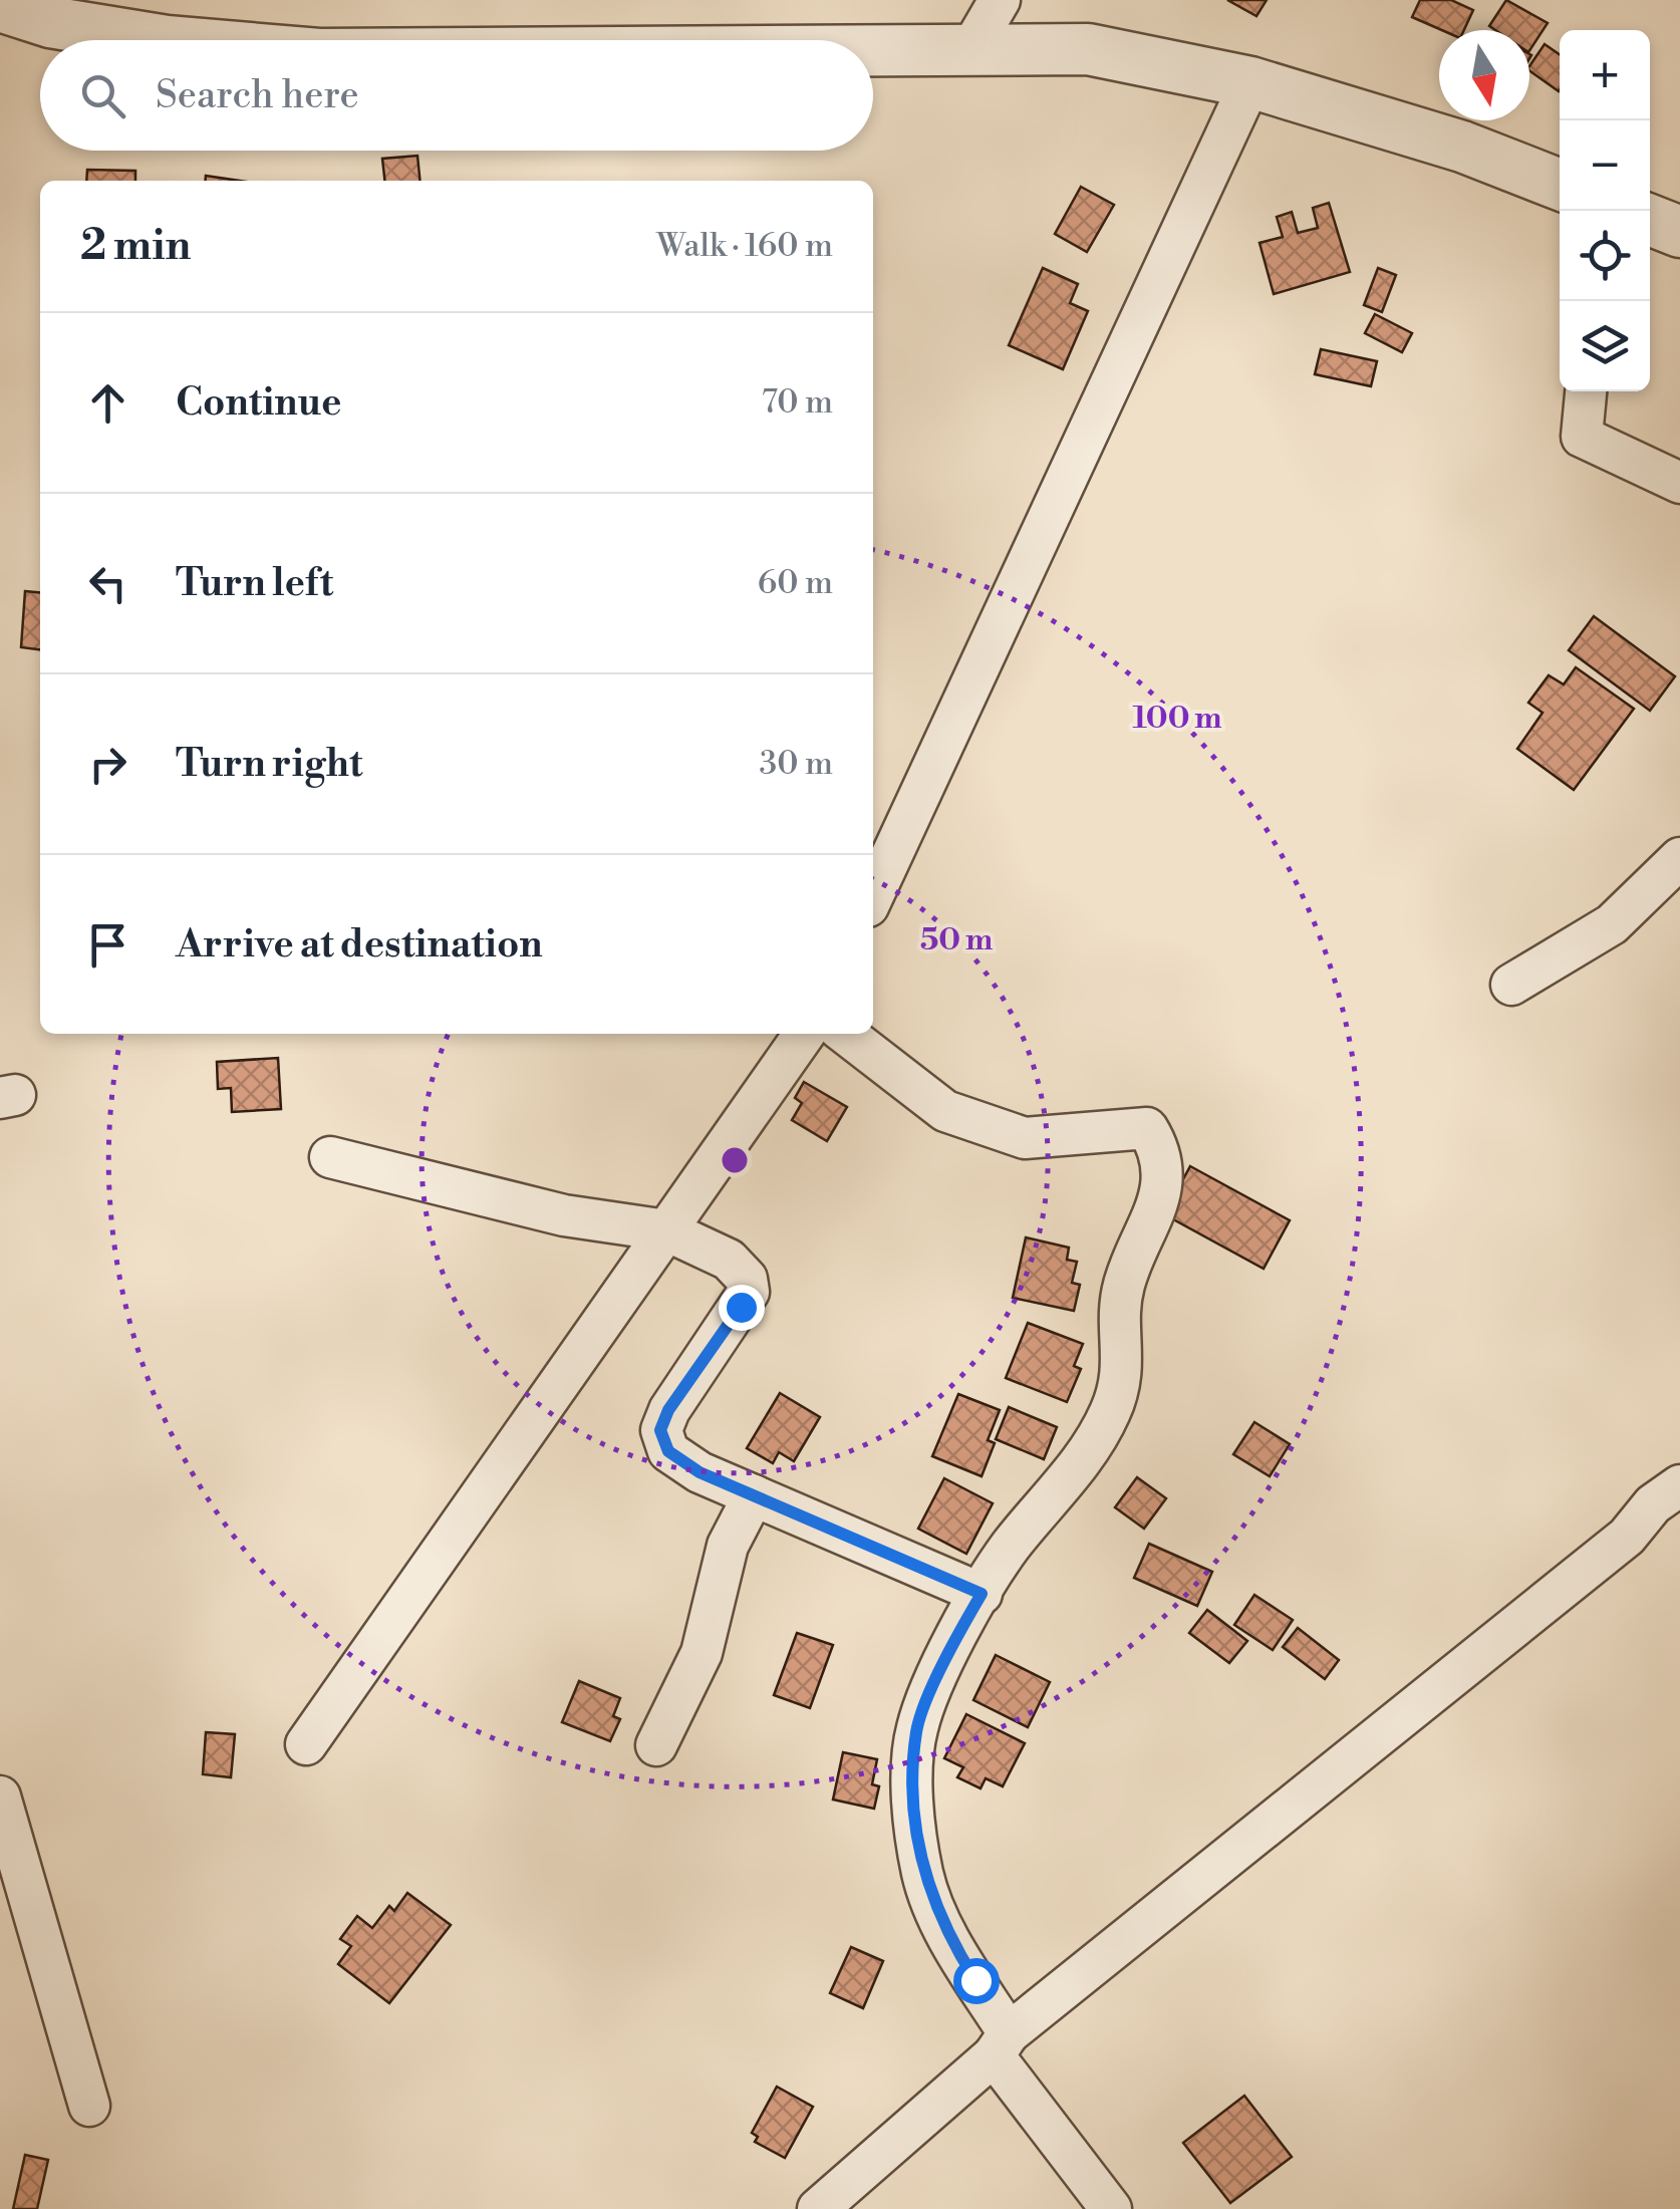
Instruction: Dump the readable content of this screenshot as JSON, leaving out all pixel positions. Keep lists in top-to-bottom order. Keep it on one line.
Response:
{"north":"bottom","page":{"map_buttons":["+","−"],"search":"Search here","heading":["2 min","Walk · 160 m"],"list":[["Continue","70 m"],["Turn left","60 m"],["Turn right","30 m"],"Arrive at destination"]},"rings":["100 m","50 m"]}
